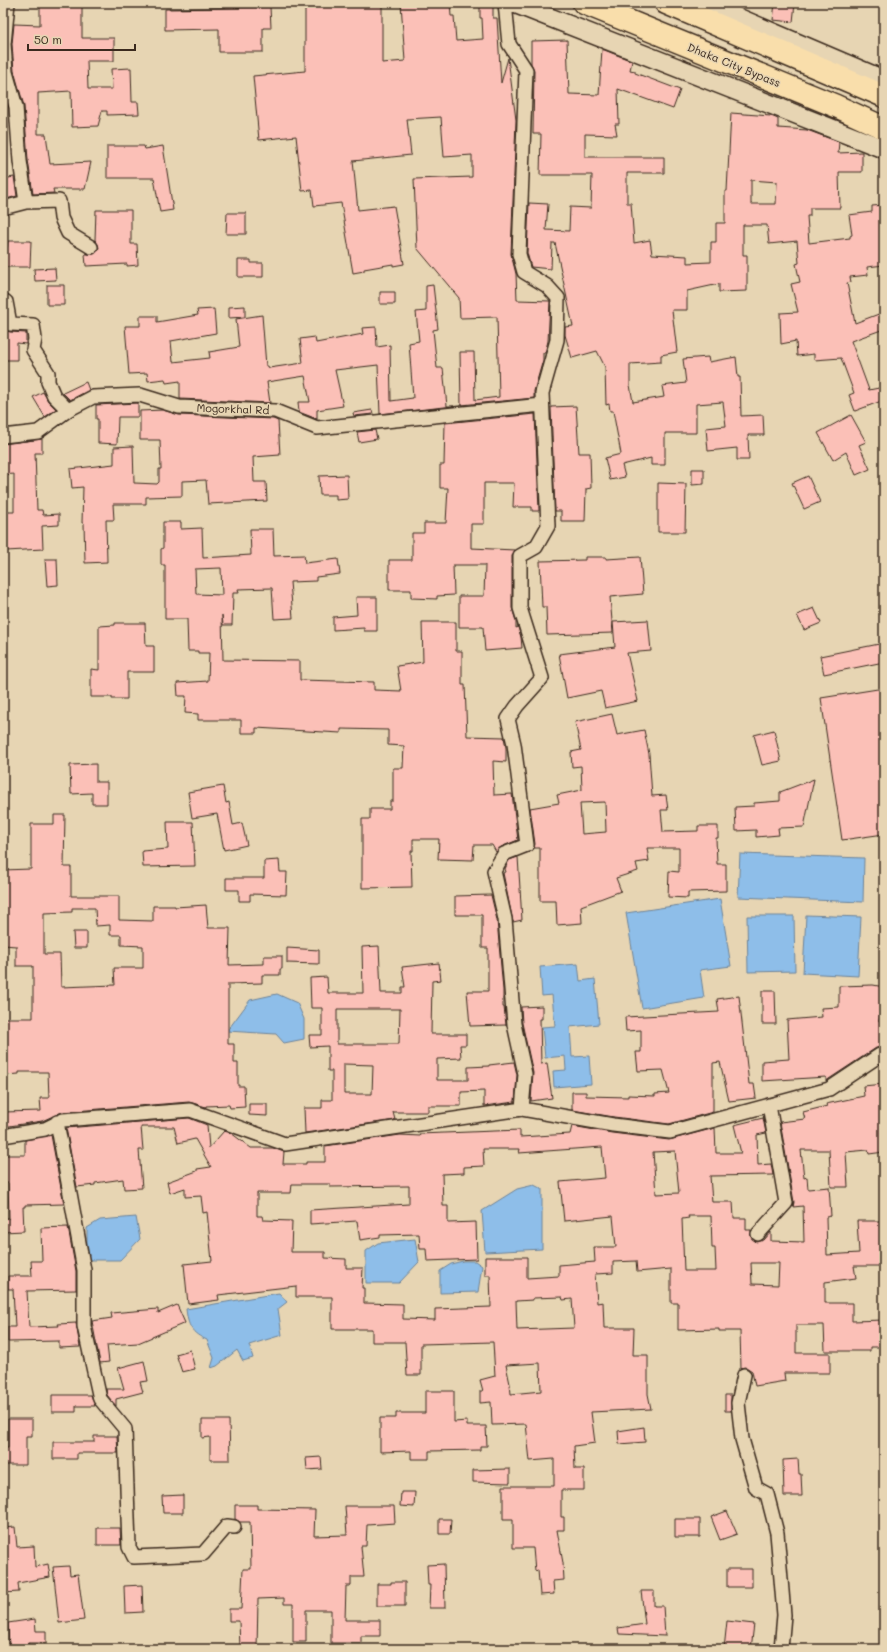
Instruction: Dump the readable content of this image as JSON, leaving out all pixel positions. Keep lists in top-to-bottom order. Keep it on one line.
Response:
{"streets":{"highway":["Dhaka City Bypass"],"street":["Mogorkhal Rd"]},"scale_bar":"50 m"}
